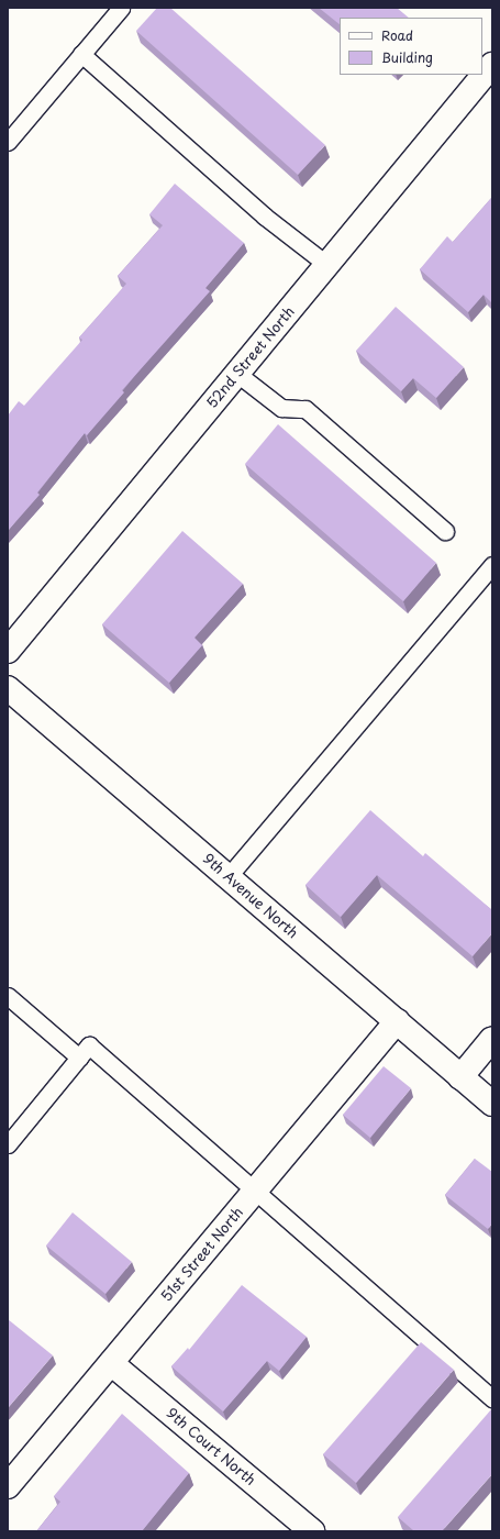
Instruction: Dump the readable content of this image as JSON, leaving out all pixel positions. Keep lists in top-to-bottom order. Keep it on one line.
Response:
{"streets":{"street":["52nd Street North","9th Avenue North","51st Street North","9th Court North"]},"crossings":[["9th Avenue North","51st Street North"],["51st Street North","9th Court North"]],"legend":["Road","Building"]}
